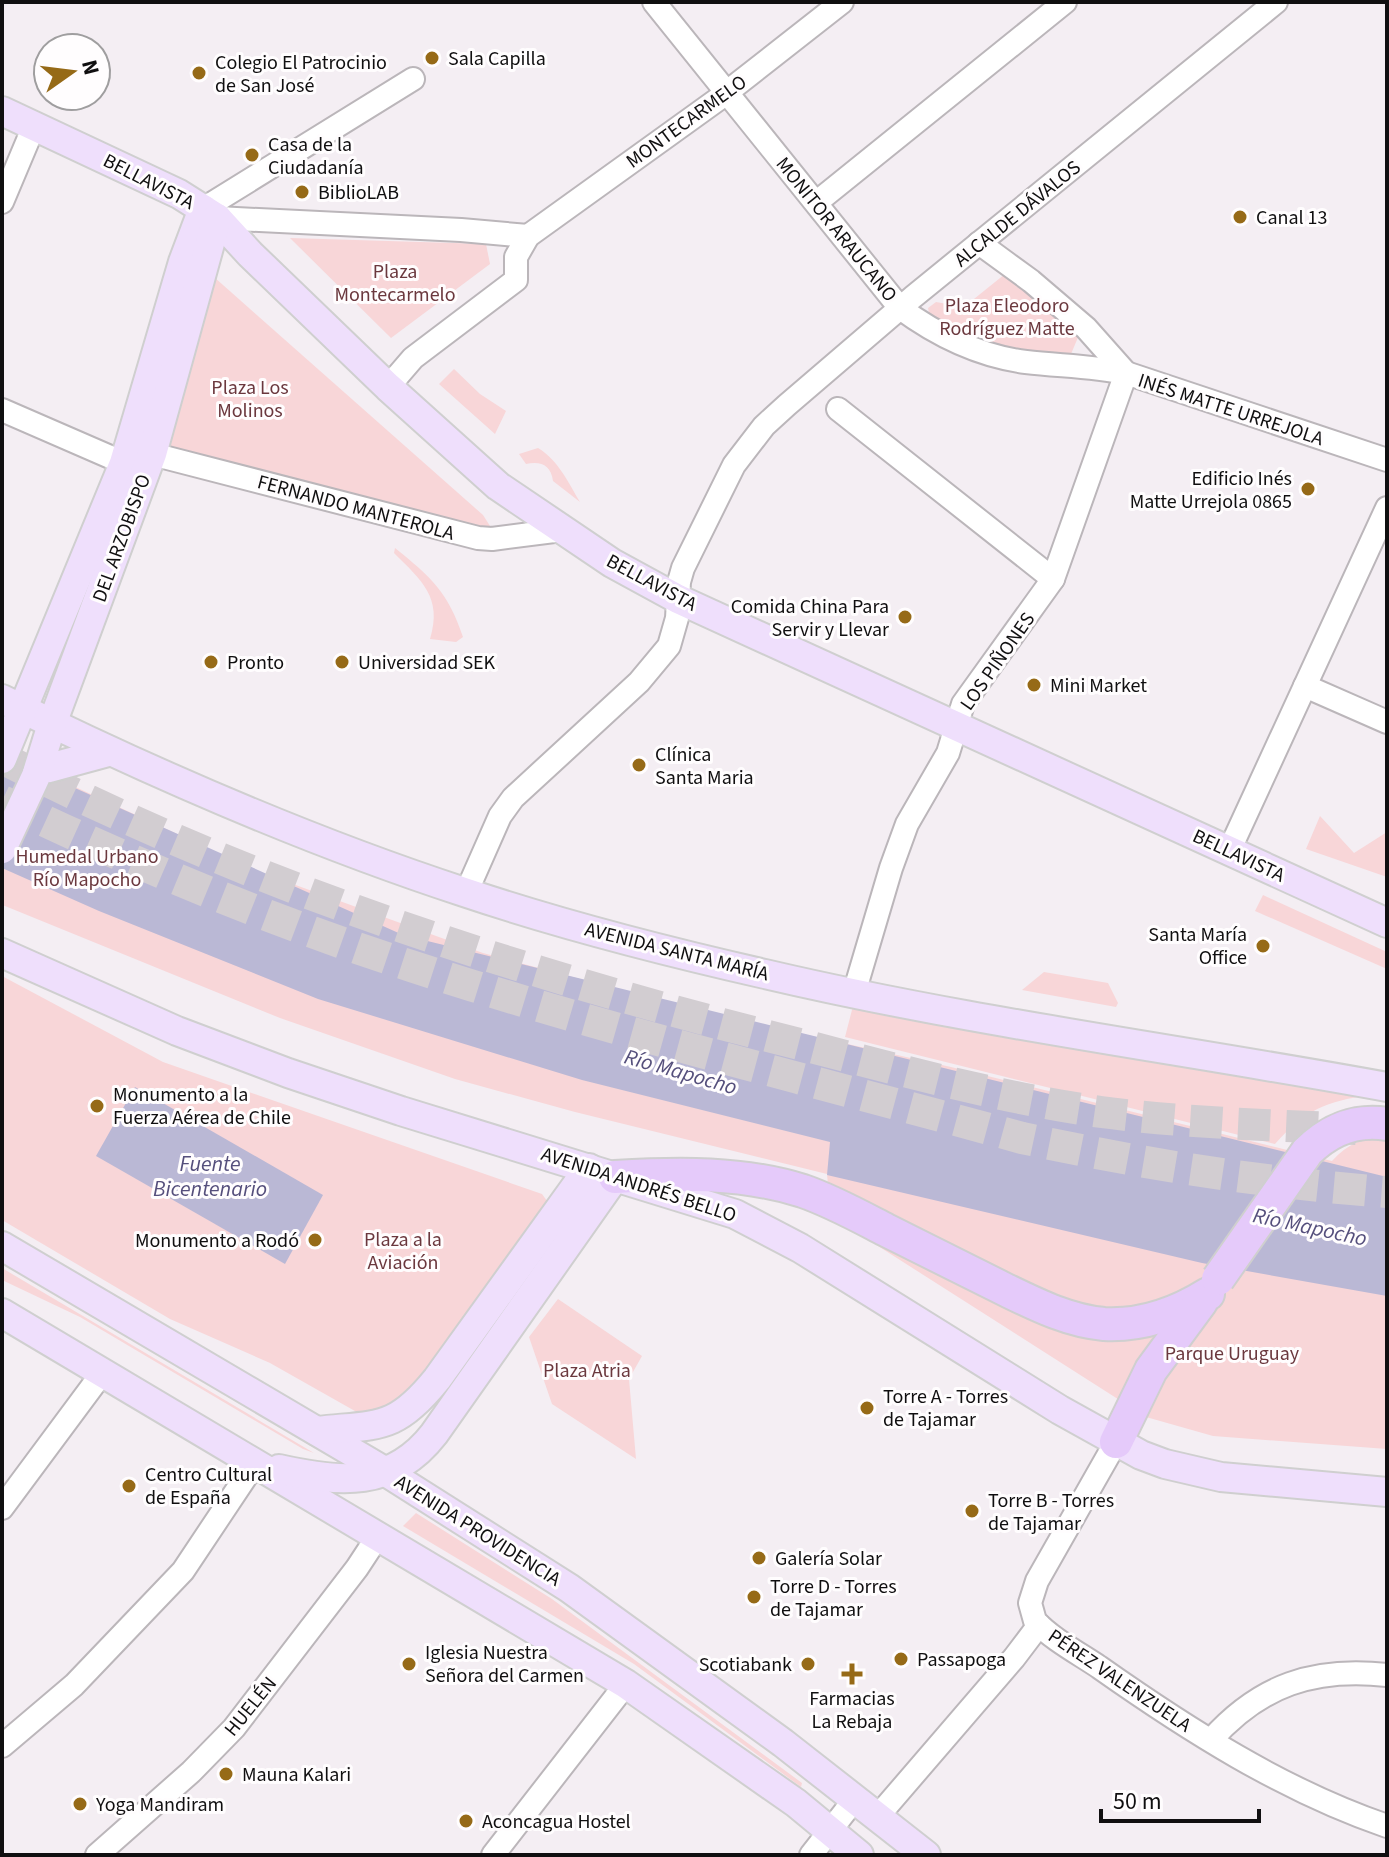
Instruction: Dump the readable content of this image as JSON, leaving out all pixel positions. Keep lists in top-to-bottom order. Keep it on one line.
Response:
{"streets":{"main road":["BELLAVISTA","DEL ARZOBISPO","AVENIDA SANTA MARÍA","AVENIDA ANDRÉS BELLO","AVENIDA PROVIDENCIA"],"street":["MONTECARMELO","ALCALDE DÁVALOS","MONITOR ARAUCANO","INÉS MATTE URREJOLA","FERNANDO MANTEROLA","LOS PIÑONES","PÉREZ VALENZUELA","HUELÉN"]},"crossings":[["MONTECARMELO","MONITOR ARAUCANO"],["BELLAVISTA","ALCALDE DÁVALOS"],["BELLAVISTA","FERNANDO MANTEROLA"],["BELLAVISTA","DEL ARZOBISPO"],["BELLAVISTA","LOS PIÑONES"],["ALCALDE DÁVALOS","MONITOR ARAUCANO"],["ALCALDE DÁVALOS","INÉS MATTE URREJOLA"],["ALCALDE DÁVALOS","AVENIDA SANTA MARÍA"],["MONITOR ARAUCANO","INÉS MATTE URREJOLA"],["MONITOR ARAUCANO","LOS PIÑONES"],["INÉS MATTE URREJOLA","LOS PIÑONES"],["FERNANDO MANTEROLA","DEL ARZOBISPO"],["DEL ARZOBISPO","AVENIDA SANTA MARÍA"],["LOS PIÑONES","AVENIDA SANTA MARÍA"],["AVENIDA ANDRÉS BELLO","PÉREZ VALENZUELA"]],"water":["Río Mapocho","Fuente Bicentenario"],"parks":["Plaza Montecarmelo","Plaza Eleodoro Rodríguez Matte","Plaza Los Molinos","Humedal Urbano Río Mapocho","Plaza a la Aviación","Parque Uruguay","Plaza Atria"],"places":{"other":["Sala Capilla","Colegio El Patrocinio de San José","Casa de la Ciudadanía","BiblioLAB","Canal 13","Edificio Inés Matte Urrejola 0865","Comida China Para Servir y Llevar","Pronto","Universidad SEK","Mini Market","Clínica Santa Maria","Santa María Office","Monumento a la Fuerza Aérea de Chile","Monumento a Rodó","Torre A - Torres de Tajamar","Centro Cultural de España","Torre B - Torres de Tajamar","Galería Solar","Torre D - Torres de Tajamar","Passapoga","Iglesia Nuestra Señora del Carmen","Scotiabank","Mauna Kalari","Yoga Mandiram","Aconcagua Hostel"],"health":["Farmacias La Rebaja"]},"scale_bar":"50 m","north":"right"}
